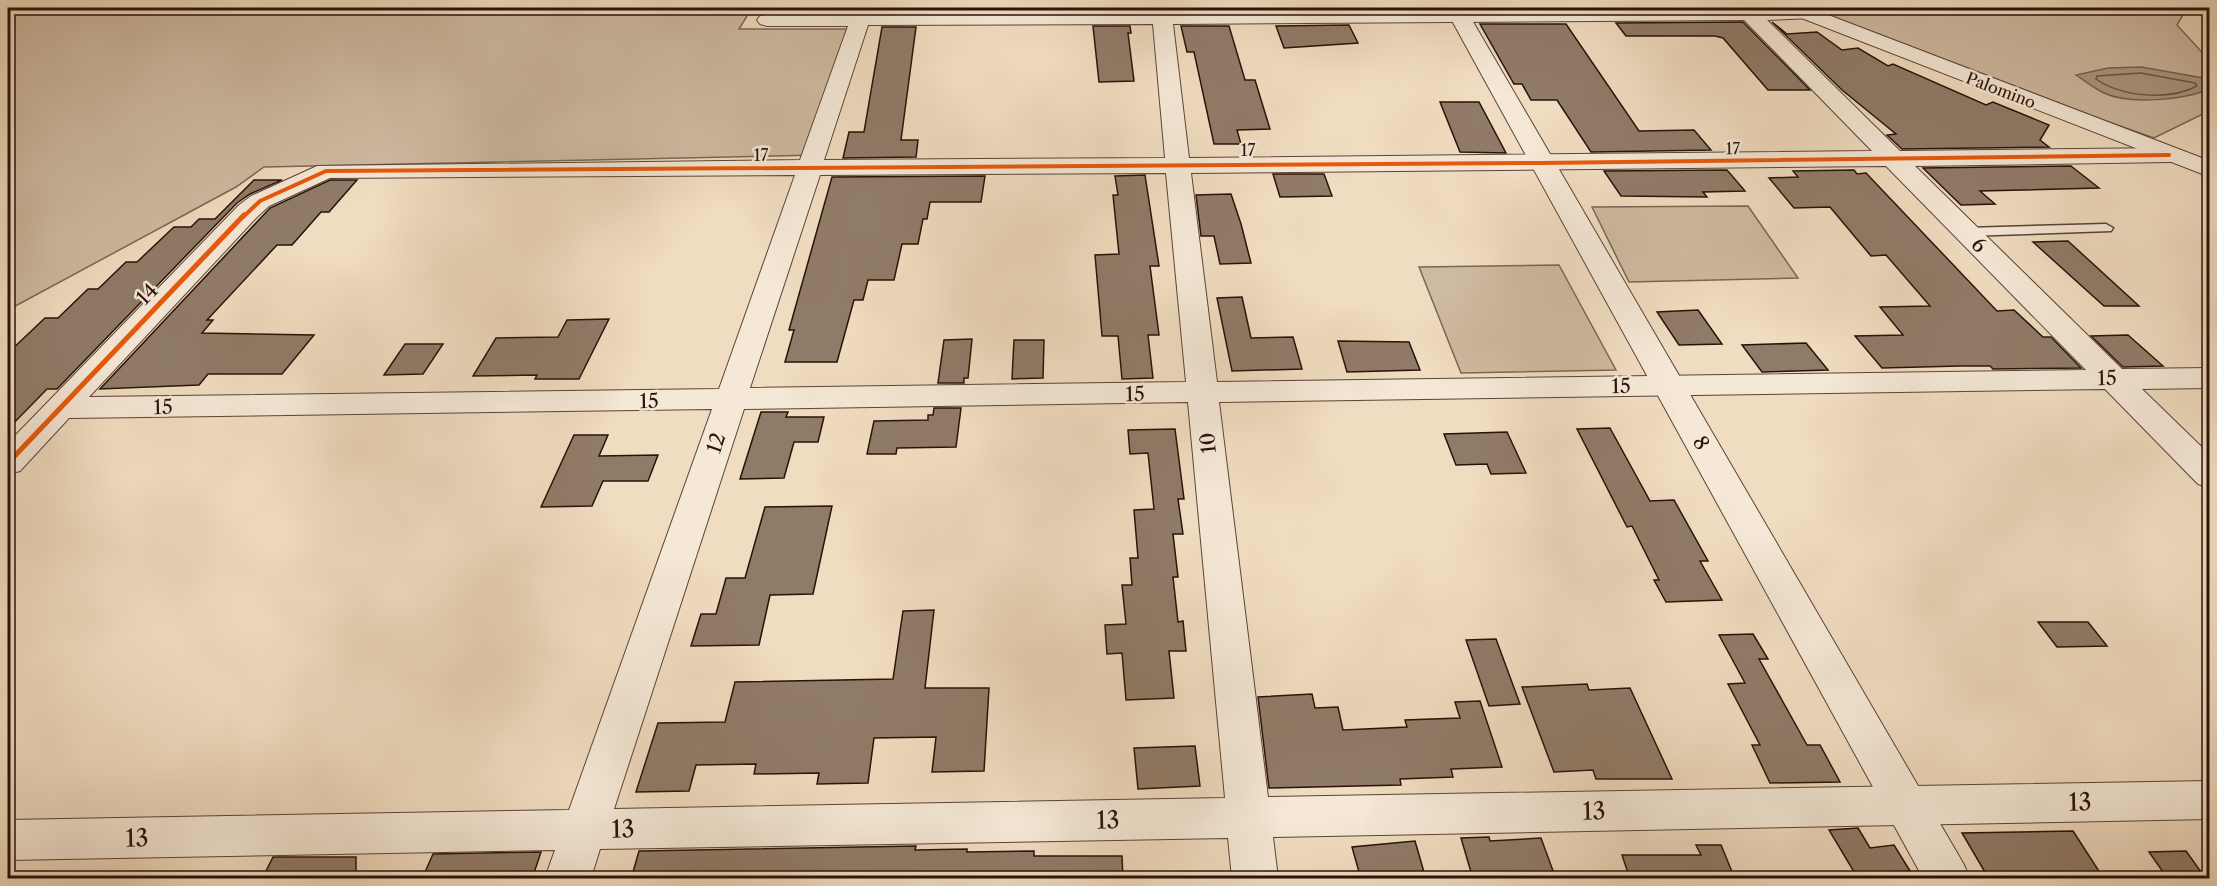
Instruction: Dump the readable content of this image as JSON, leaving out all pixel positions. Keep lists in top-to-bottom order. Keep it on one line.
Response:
{"streets":{"street":["Palomino","17","6","14","15","12","10","8","13"]},"crossings":[["Palomino","17"],["17","6"],["17","14"],["17","12"],["17","10"],["17","8"],["6","15"],["14","15"],["15","12"],["15","10"],["15","8"],["12","13"],["10","13"],["8","13"]]}
